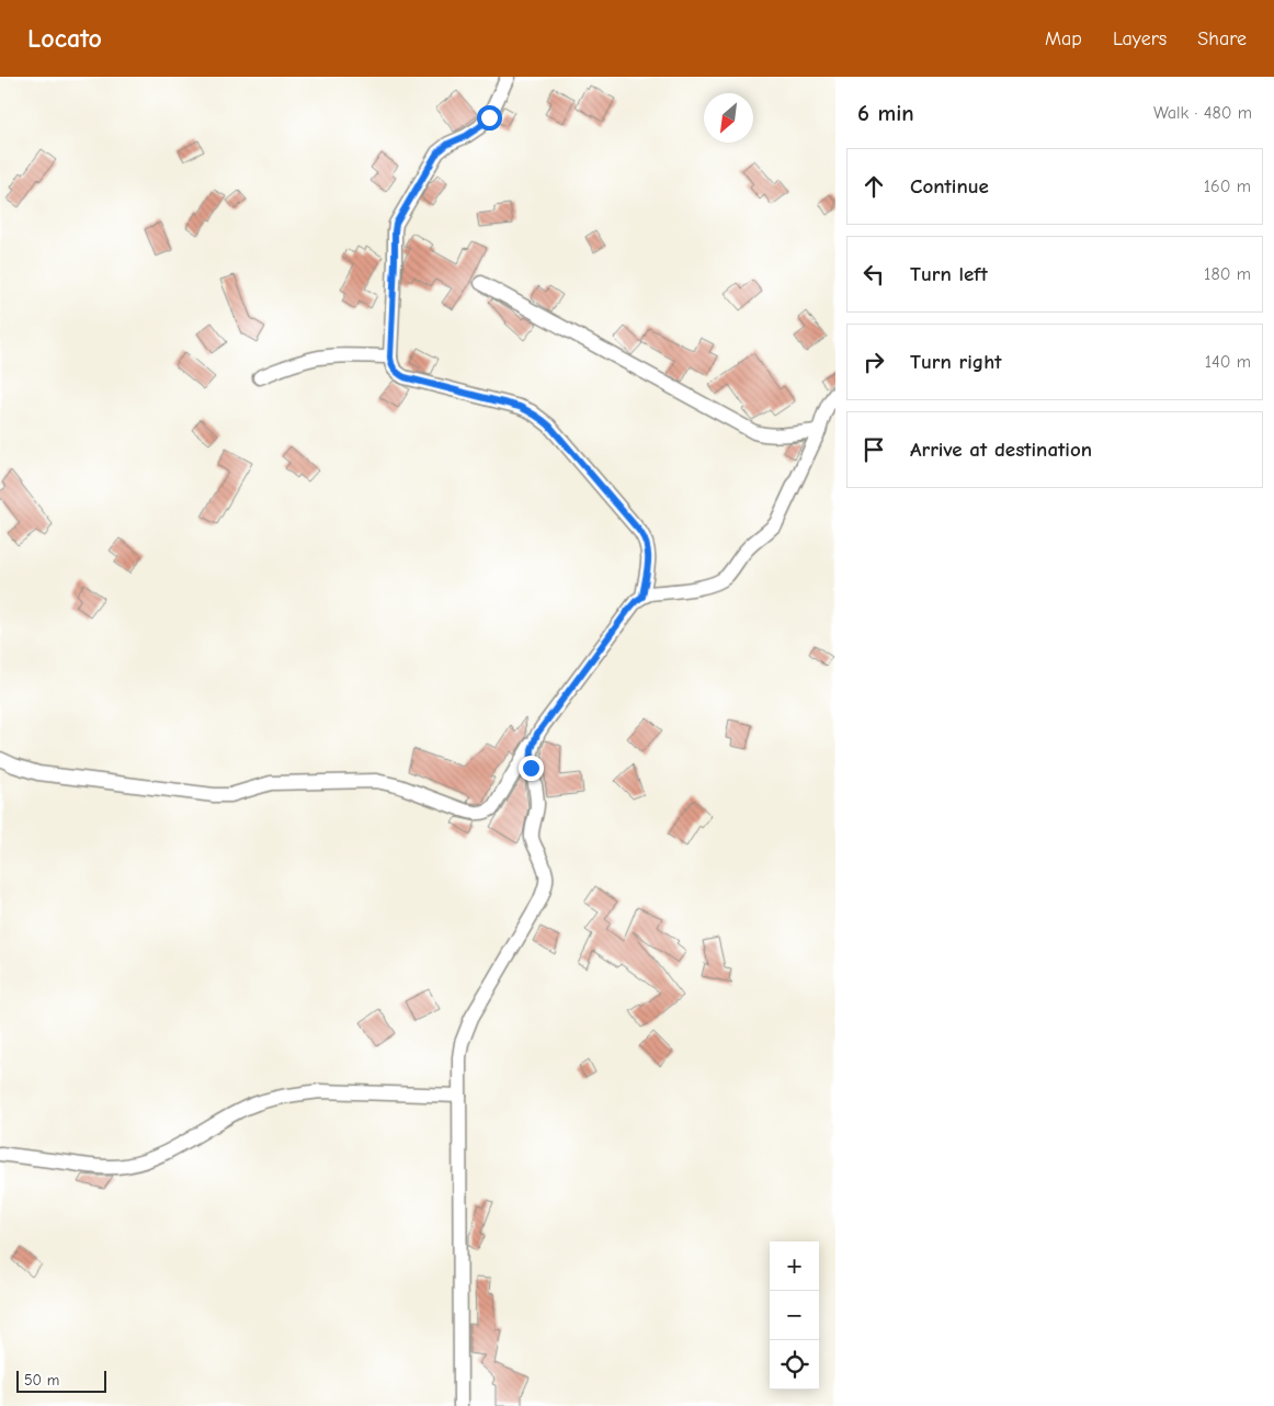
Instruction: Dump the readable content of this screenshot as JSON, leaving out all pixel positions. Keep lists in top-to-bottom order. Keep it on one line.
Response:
{"scale_bar":"50 m","north":"bottom left","page":{"header":"Locato","nav":["Map","Layers","Share"],"heading":["6 min","Walk · 480 m"],"list":[["Continue","160 m"],["Turn left","180 m"],["Turn right","140 m"],"Arrive at destination"],"map_buttons":["+","−"],"scale":"50 m"}}
